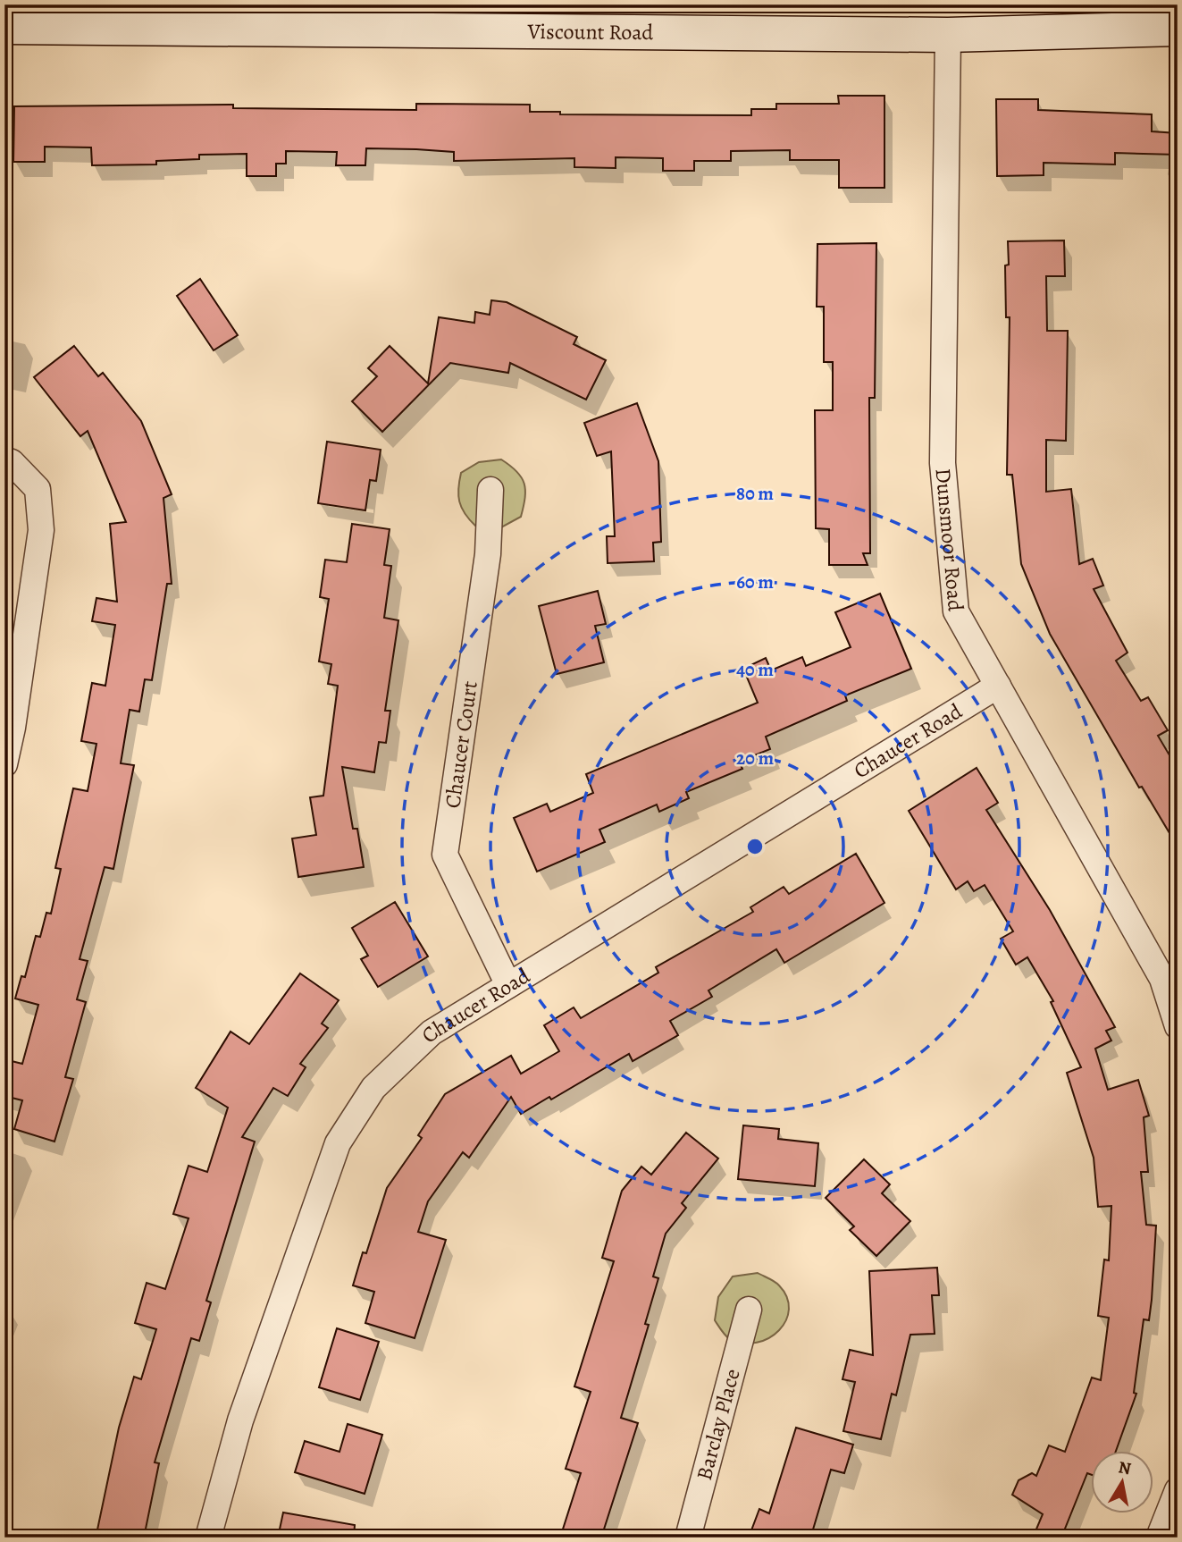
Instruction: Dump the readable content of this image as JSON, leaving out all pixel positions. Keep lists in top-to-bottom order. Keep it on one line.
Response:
{"streets":{"street":["Viscount Road","Dunsmoor Road","Chaucer Road","Chaucer Court","Barclay Place"]},"crossings":[["Viscount Road","Dunsmoor Road"],["Dunsmoor Road","Chaucer Road"],["Chaucer Road","Chaucer Court"]],"north":"top","rings":["80 m","60 m","40 m","20 m"]}
